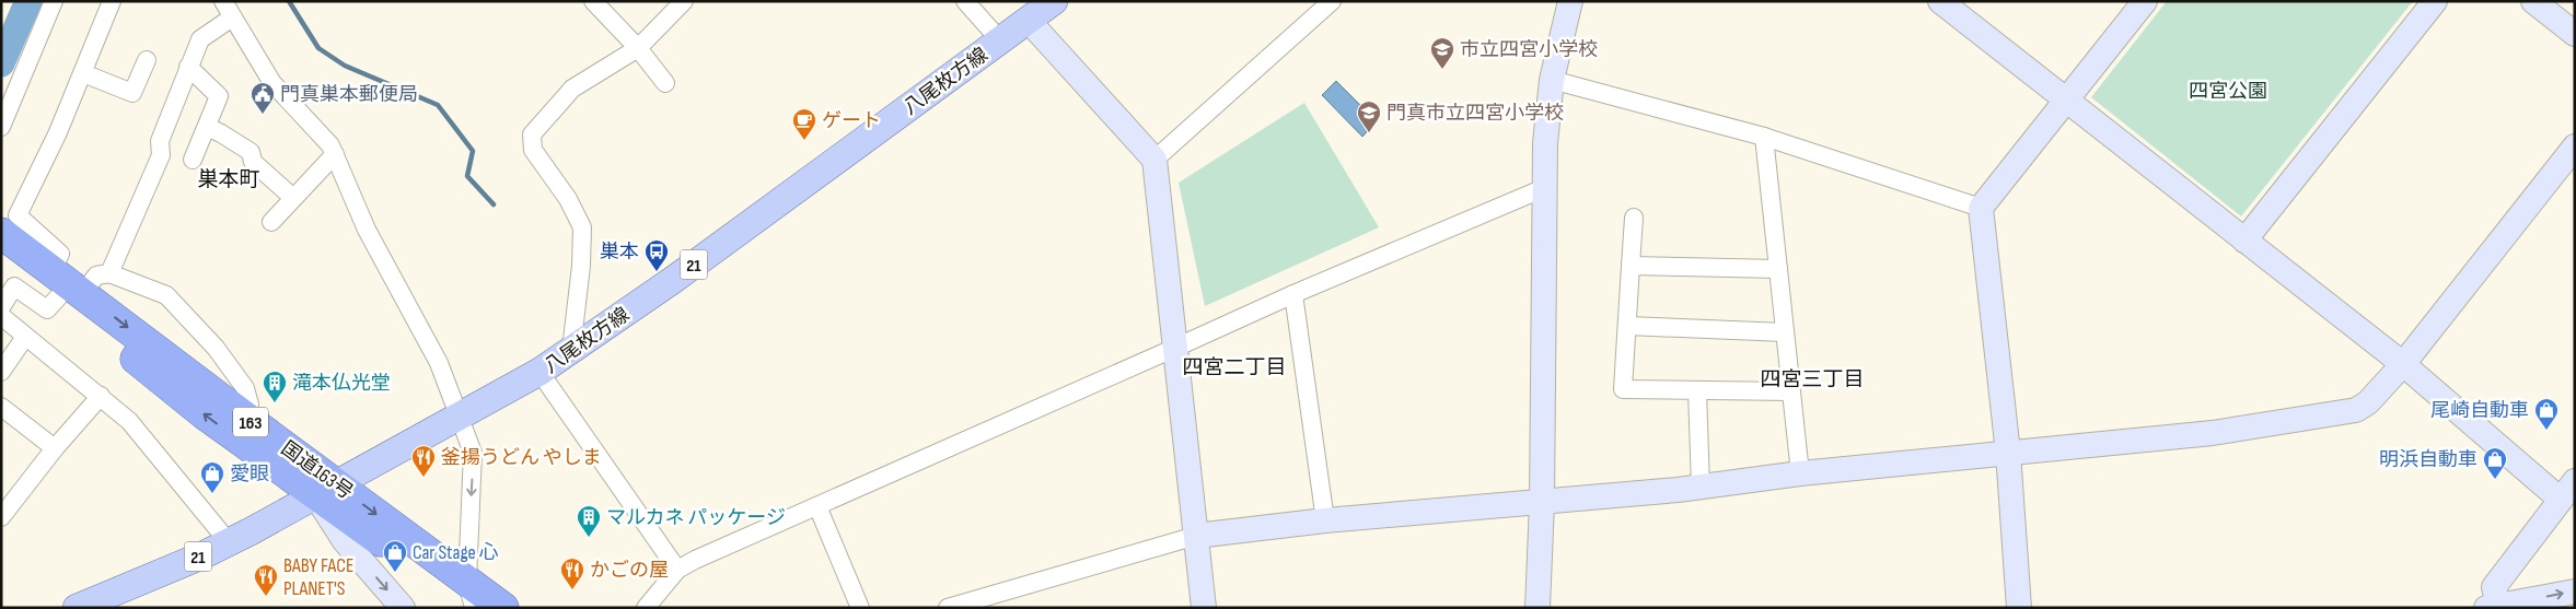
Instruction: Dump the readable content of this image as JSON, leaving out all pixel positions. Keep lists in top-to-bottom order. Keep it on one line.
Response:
{"streets":{"highway":["163","国道163号"],"main road":["八尾枚方線","21"]},"crossings":[["八尾枚方線","国道163号"]],"districts":["巣本町","四宮二丁目","四宮三丁目"],"parks":["四宮公園"],"places":{"school or university":["市立四宮小学校","門真市立四宮小学校"],"public building":["門真巣本郵便局"],"cafe":["ゲート"],"bus stop":["巣本"],"building":["滝本仏光堂","マルカネ パッケージ"],"shop":["尾崎自動車","明浜自動車","愛眼","Car Stage 心"],"restaurant":["釜揚うどん やしま","かごの屋","BABY FACE PLANET'S"]}}
